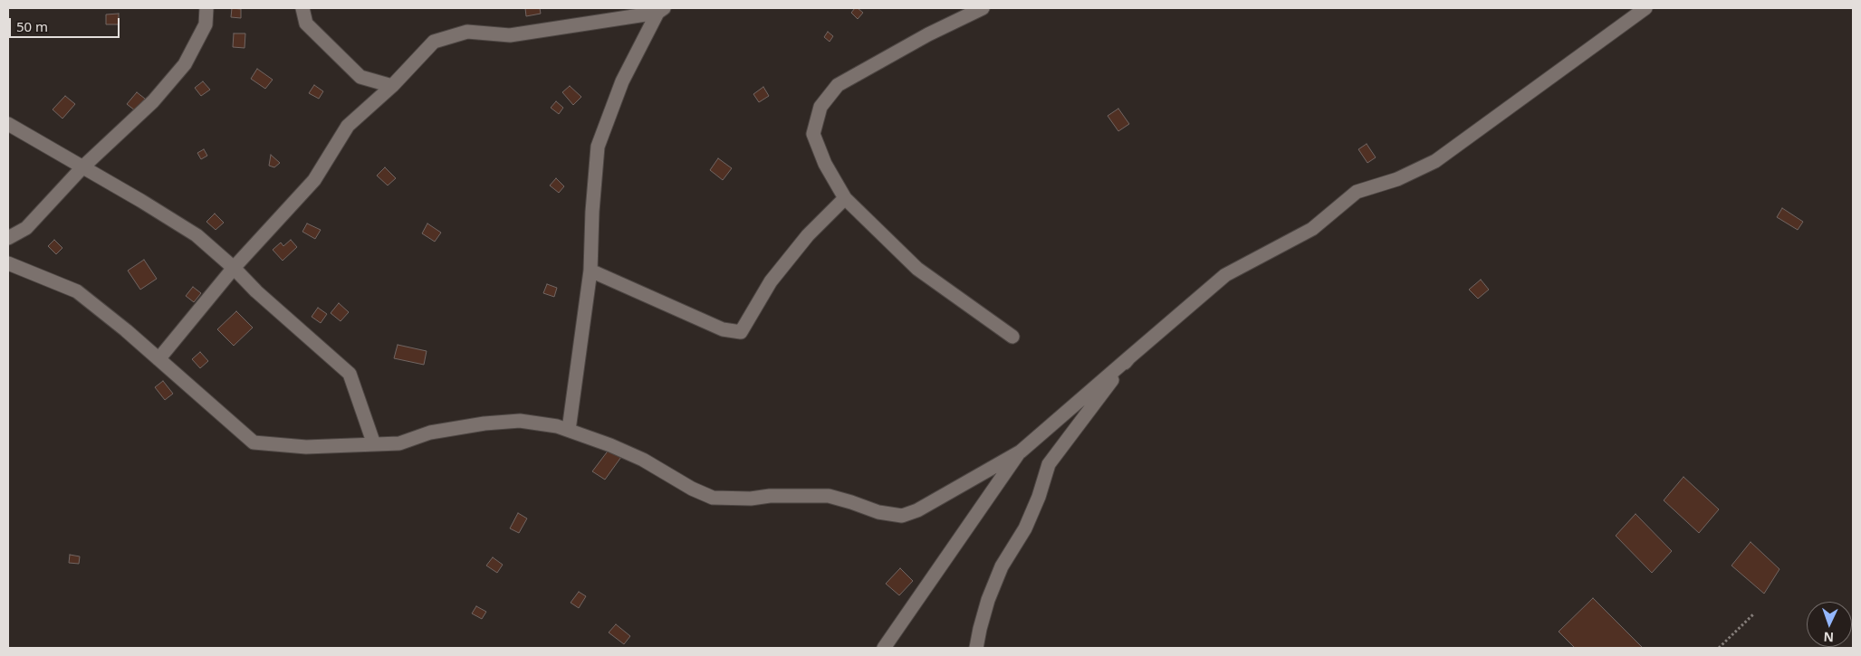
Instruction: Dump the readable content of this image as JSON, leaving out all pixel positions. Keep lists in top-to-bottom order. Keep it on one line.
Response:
{"scale_bar":"50 m","north":"bottom"}
